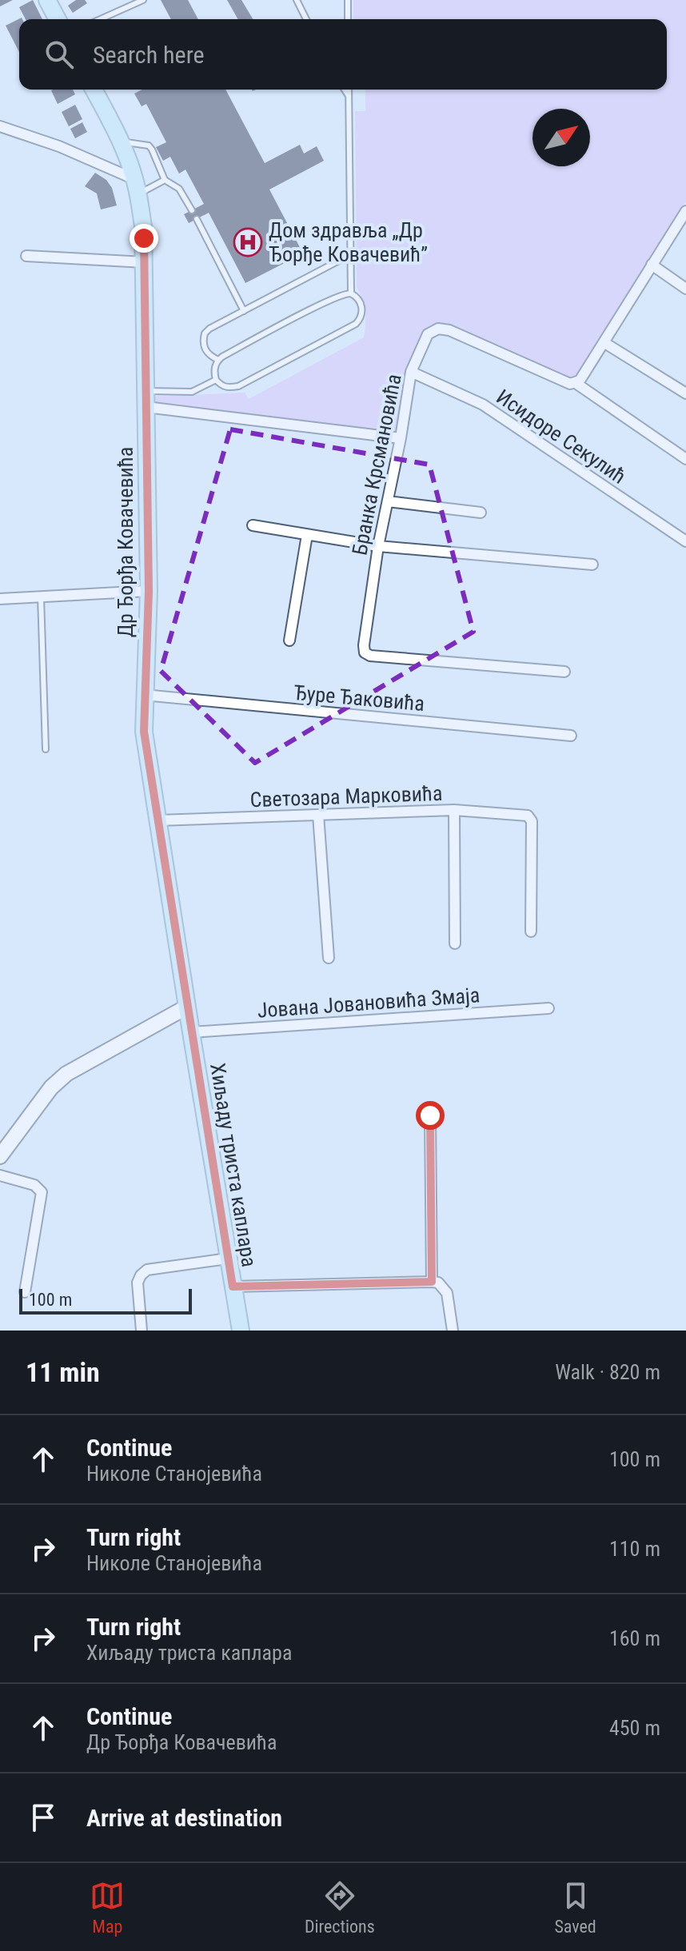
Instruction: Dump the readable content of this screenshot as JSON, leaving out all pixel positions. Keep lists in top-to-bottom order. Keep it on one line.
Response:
{"streets":{"main road":["Др Ђорђа Ковачевића","Хиљаду триста каплара"],"street":["Исидоре Секулић","Бранка Крсмановића","Ђуре Ђаковића","Светозара Марковића","Јована Јовановића Змаја"]},"crossings":[["Исидоре Секулић","Бранка Крсмановића"],["Др Ђорђа Ковачевића","Ђуре Ђаковића"],["Др Ђорђа Ковачевића","Светозара Марковића"],["Др Ђорђа Ковачевића","Хиљаду триста каплара"],["Јована Јовановића Змаја","Хиљаду триста каплара"]],"places":{"hospital":["Дом здравља „Др Ђорђе Ковачевић”"]},"scale_bar":"100 m","north":"top right","page":{"search":"Search here","scale":"100 m","heading":["11 min","Walk · 820 m"],"list":[["Continue","Николе Станојевића","100 m"],["Turn right","Николе Станојевића","110 m"],["Turn right","Хиљаду триста каплара","160 m"],["Continue","Др Ђорђа Ковачевића","450 m"],"Arrive at destination"],"nav":["Map","Directions","Saved"]}}
